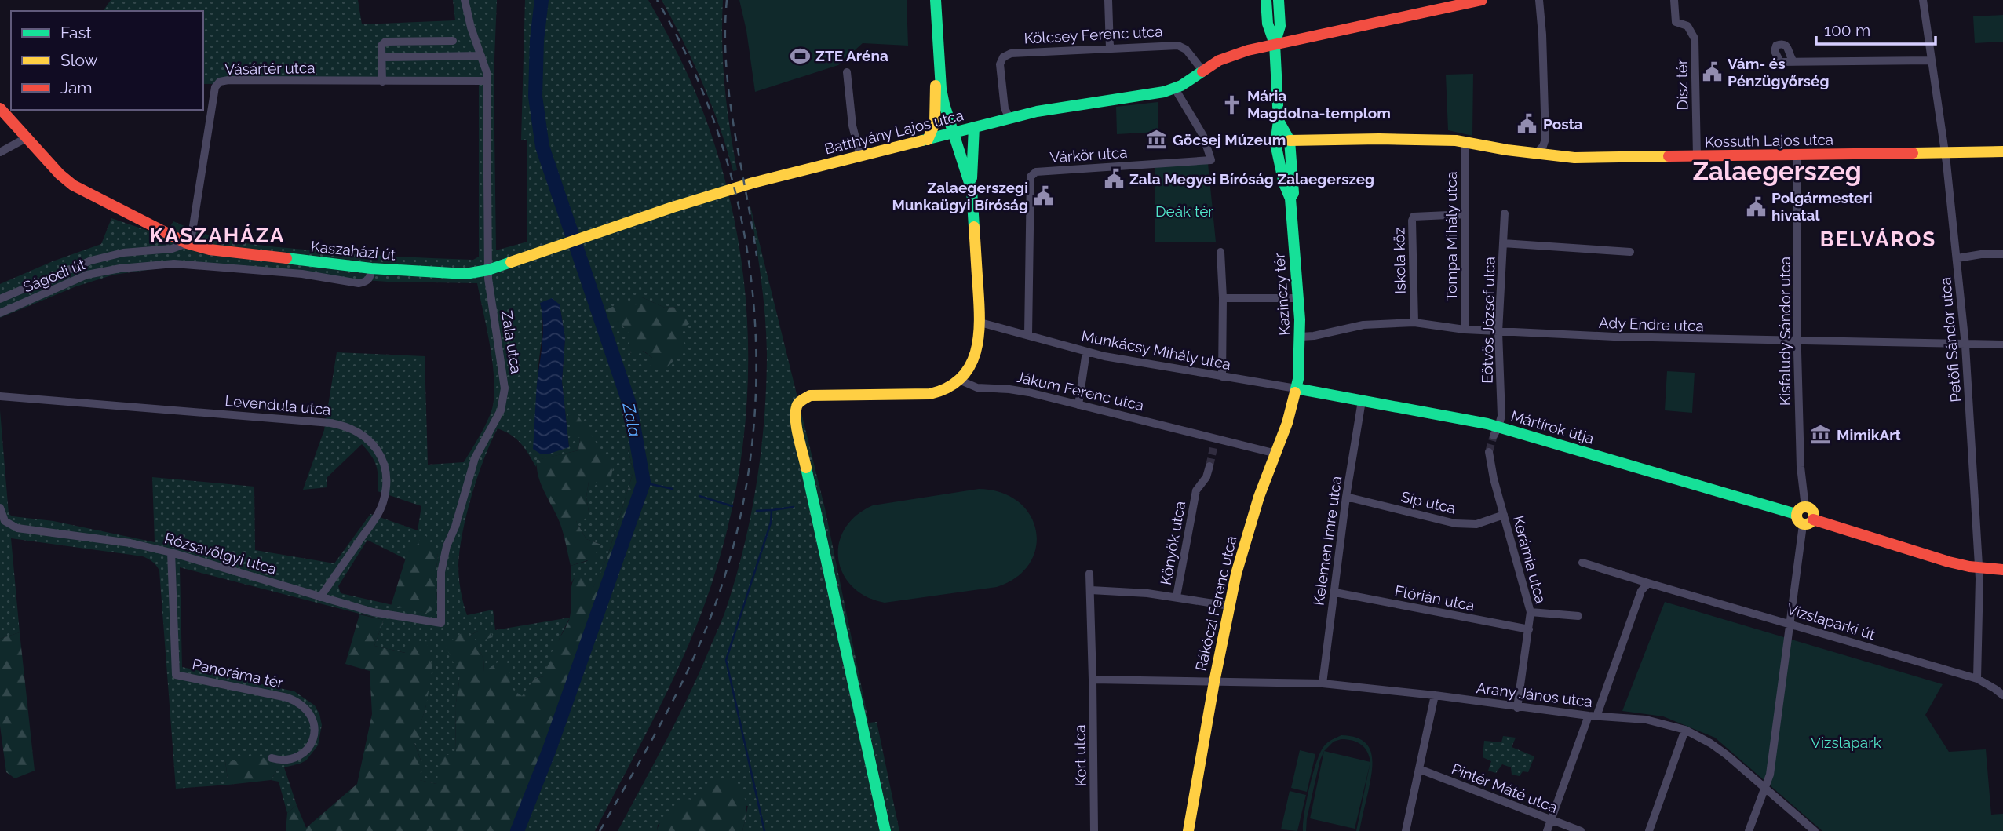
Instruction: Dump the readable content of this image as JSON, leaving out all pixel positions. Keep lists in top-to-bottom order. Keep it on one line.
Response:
{"streets":{"street":["Kölcsey Ferenc utca","Vásártér utca","Dísz tér","Batthyány Lajos utca","Kossuth Lajos utca","Várkör utca","Tompa Mihály utca","Kaszaházi út","Iskola köz","Ságodi út","Kazinczy tér","Eötvös József utca","Ady Endre utca","Kisfaludy Sándor utca","Petőfi Sándor utca","Zala utca","Munkácsy Mihály utca","Jákum Ferenc utca","Levendula utca","Mártírok útja","Síp utca","Kelemen Imre utca","Könyök utca","Rózsavölgyi utca","Kerámia utca","Flórián utca","Rákóczi Ferenc utca","Vizslaparki út","Panoráma tér","Arany János utca","Kert utca","Pintér Máté utca"]},"crossings":[["Kölcsey Ferenc utca","Batthyány Lajos utca"],["Vásártér utca","Kaszaházi út"],["Vásártér utca","Ságodi út"],["Vásártér utca","Zala utca"],["Dísz tér","Kossuth Lajos utca"],["Batthyány Lajos utca","Várkör utca"],["Batthyány Lajos utca","Kaszaházi út"],["Batthyány Lajos utca","Kazinczy tér"],["Kossuth Lajos utca","Tompa Mihály utca"],["Kossuth Lajos utca","Kazinczy tér"],["Kossuth Lajos utca","Kisfaludy Sándor utca"],["Kossuth Lajos utca","Petőfi Sándor utca"],["Várkör utca","Munkácsy Mihály utca"],["Tompa Mihály utca","Iskola köz"],["Tompa Mihály utca","Ady Endre utca"],["Kaszaházi út","Ságodi út"],["Kaszaházi út","Zala utca"],["Iskola köz","Ady Endre utca"],["Kazinczy tér","Ady Endre utca"],["Kazinczy tér","Munkácsy Mihály utca"],["Kazinczy tér","Mártírok útja"],["Kazinczy tér","Rákóczi Ferenc utca"],["Eötvös József utca","Ady Endre utca"],["Eötvös József utca","Mártírok útja"],["Ady Endre utca","Kisfaludy Sándor utca"],["Ady Endre utca","Petőfi Sándor utca"],["Kisfaludy Sándor utca","Mártírok útja"],["Petőfi Sándor utca","Vizslaparki út"],["Zala utca","Rózsavölgyi utca"],["Munkácsy Mihály utca","Mártírok útja"],["Munkácsy Mihály utca","Rákóczi Ferenc utca"],["Jákum Ferenc utca","Rákóczi Ferenc utca"],["Levendula utca","Rózsavölgyi utca"],["Mártírok útja","Kelemen Imre utca"],["Mártírok útja","Rákóczi Ferenc utca"],["Síp utca","Kelemen Imre utca"],["Síp utca","Kerámia utca"],["Kelemen Imre utca","Flórián utca"],["Kelemen Imre utca","Arany János utca"],["Könyök utca","Rákóczi Ferenc utca"],["Könyök utca","Kert utca"],["Rózsavölgyi utca","Panoráma tér"],["Kerámia utca","Flórián utca"],["Kerámia utca","Arany János utca"],["Rákóczi Ferenc utca","Arany János utca"]],"districts":["Zalaegerszeg","KASZAHÁZA","BELVÁROS"],"water":["Zala"],"parks":["Deák tér","Vizslapark"],"places":{"sports":["ZTE Aréna"],"public building":["Vám- és Pénzügyőrség","Posta","Zala Megyei Bíróság Zalaegerszeg","Zalaegerszegi Munkaügyi Bíróság","Polgármesteri hivatal"],"church":["Mária Magdolna-templom"],"museum":["Göcsej Múzeum","MimikArt"]},"legend":["Fast","Slow","Jam"],"scale_bar":"100 m"}
